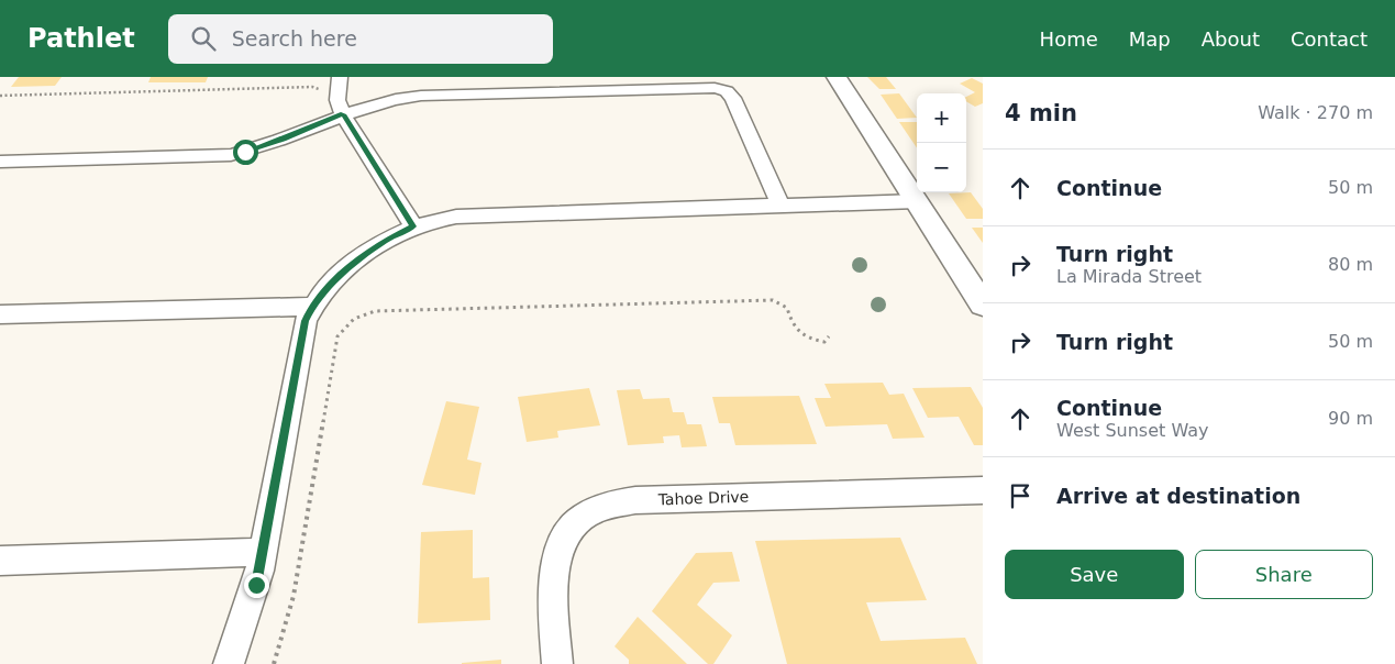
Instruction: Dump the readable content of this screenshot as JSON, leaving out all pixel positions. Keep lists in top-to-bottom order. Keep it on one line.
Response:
{"streets":{"street":["Tahoe Drive"]},"page":{"header":"Pathlet","search":"Search here","nav":["Home","Map","About","Contact"],"heading":["4 min","Walk · 270 m"],"map_buttons":["+","−"],"list":[["Continue","50 m"],["Turn right","La Mirada Street","80 m"],["Turn right","50 m"],["Continue","West Sunset Way","90 m"],"Arrive at destination"],"buttons":["Save","Share"]}}
